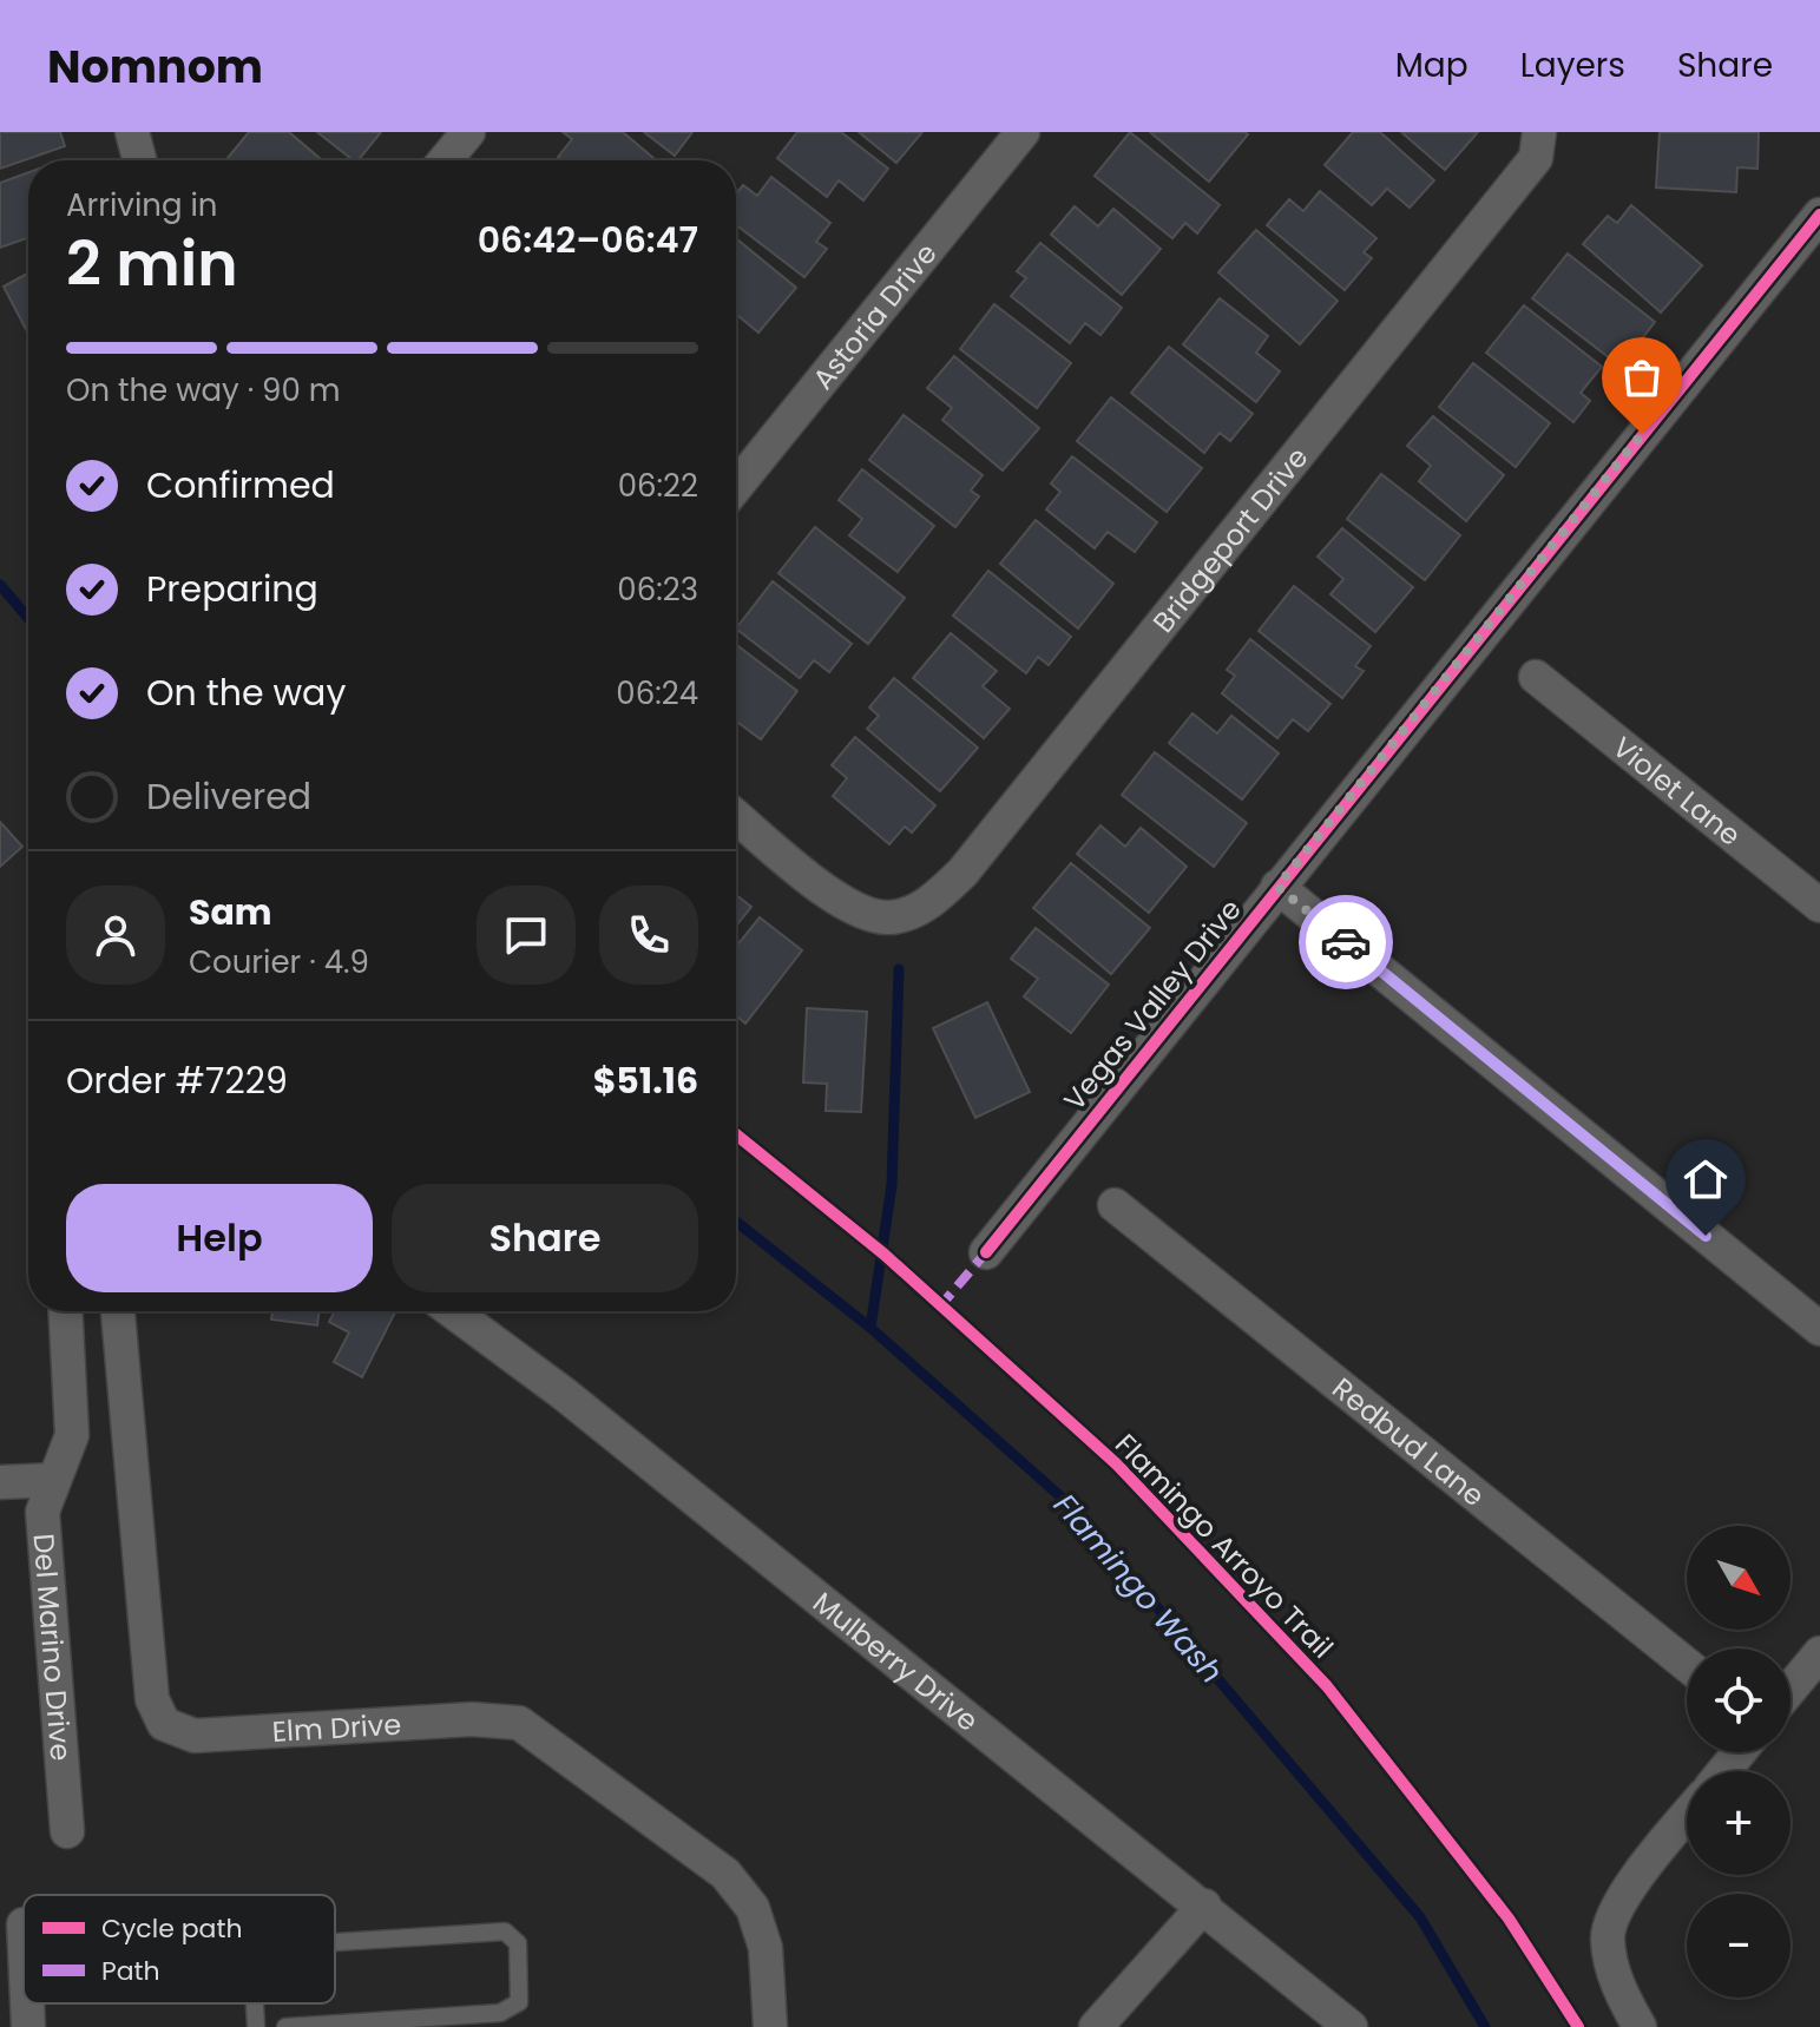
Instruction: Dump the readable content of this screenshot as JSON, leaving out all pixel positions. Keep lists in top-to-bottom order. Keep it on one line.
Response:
{"streets":{"street":["Astoria Drive","Bridgeport Drive","Violet Lane","Vegas Valley Drive","Redbud Lane","Del Marino Drive","Mulberry Drive","Elm Drive"],"cycle path":["Flamingo Arroyo Trail"]},"water":["Flamingo Wash"],"legend":["Cycle path","Path"],"north":"bottom right","page":{"header":"Nomnom","nav":["Map","Layers","Share"],"heading":["2 min","Arriving in","06:42–06:47"],"panel":["Sam","Courier · 4.9","Order #7229","$51.16"],"bar":"On the way · 90 m","list":[["Confirmed","06:22"],["Preparing","06:23"],["On the way","06:24"],"Delivered"],"buttons":["Help","Share"],"map_buttons":["+","−"]}}
